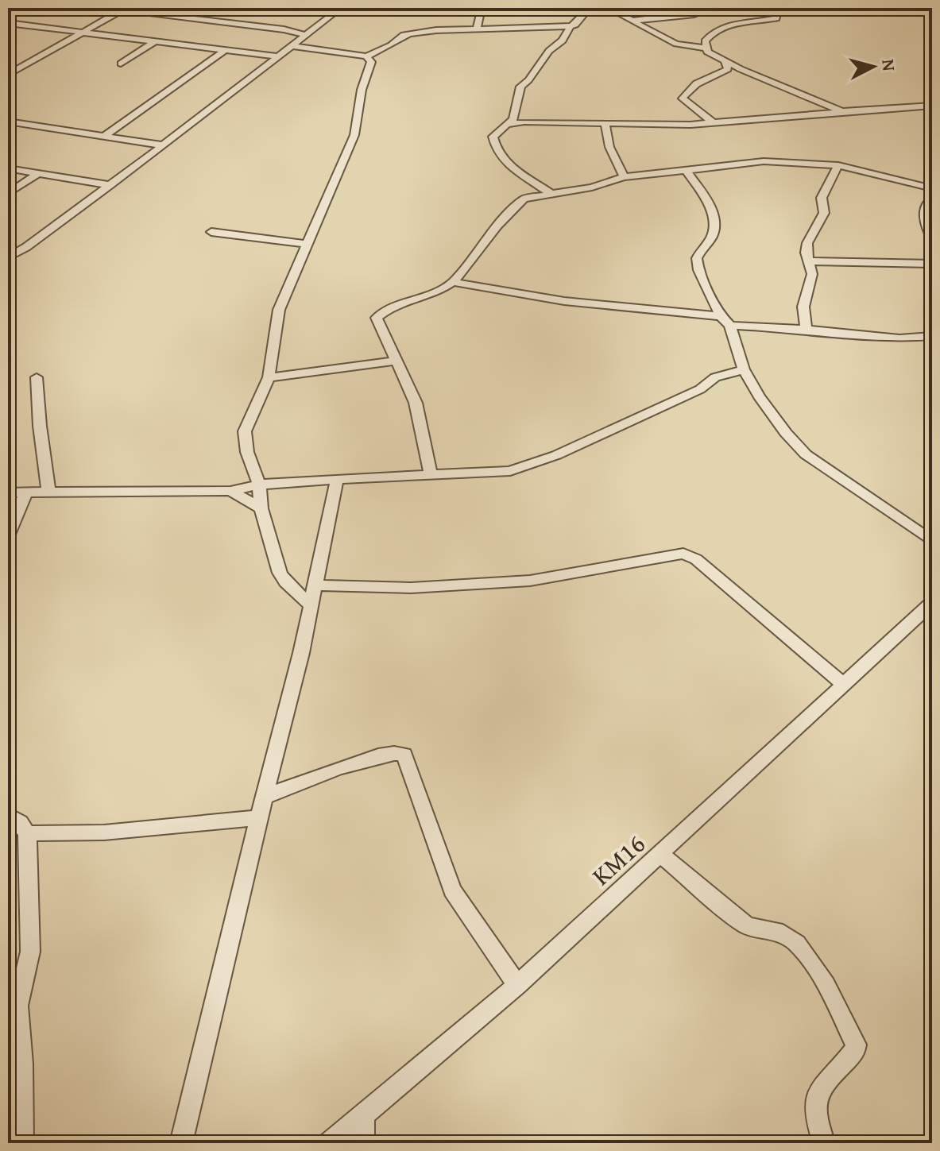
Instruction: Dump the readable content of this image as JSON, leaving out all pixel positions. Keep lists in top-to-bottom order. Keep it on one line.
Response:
{"streets":{"street":["KM16"]},"north":"right"}
